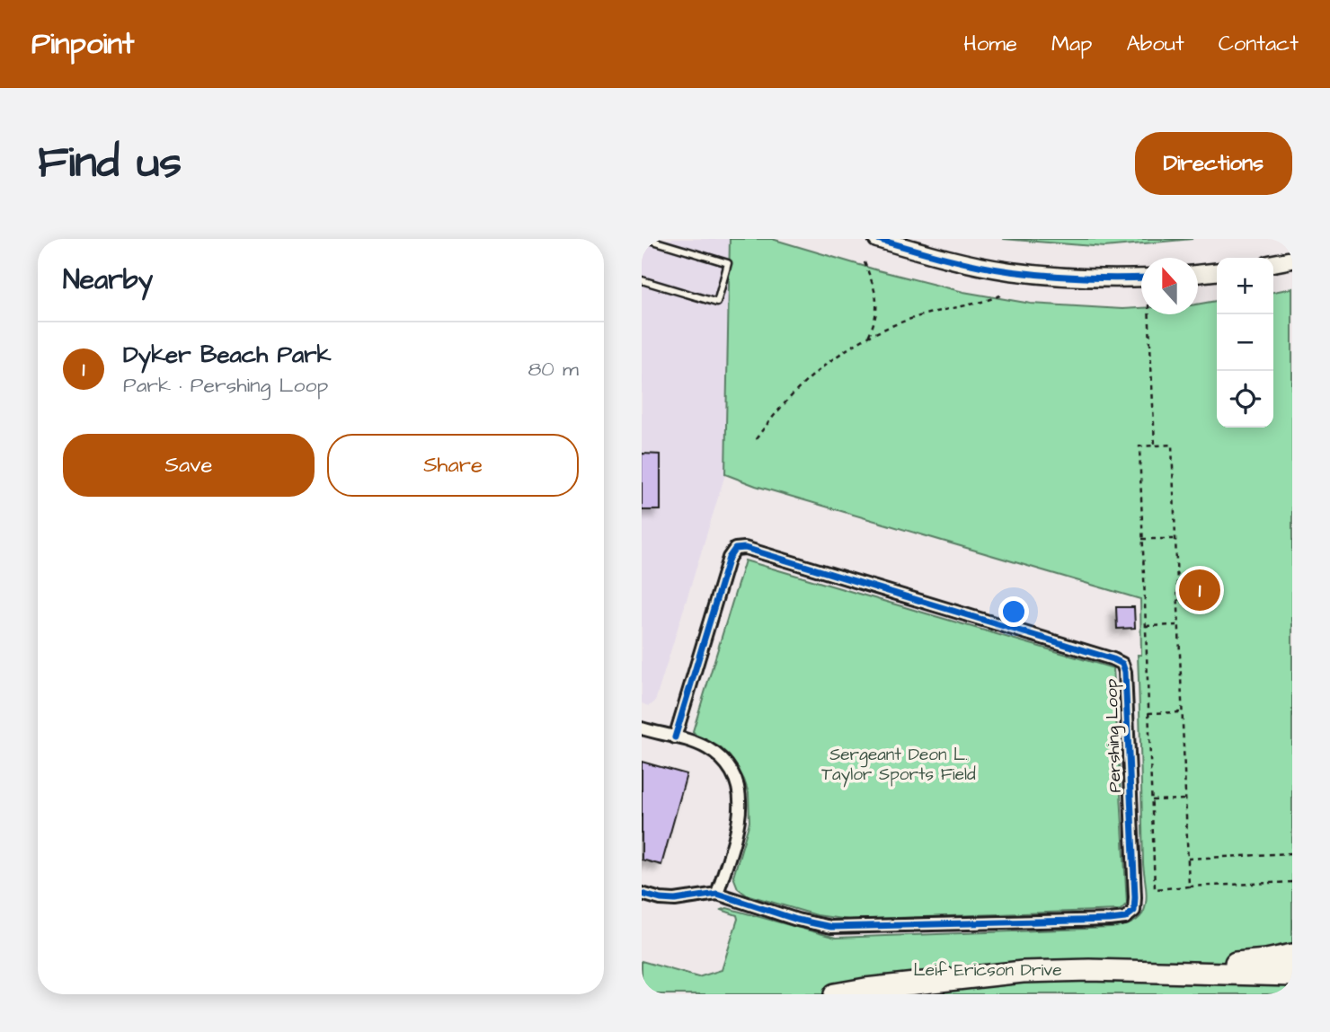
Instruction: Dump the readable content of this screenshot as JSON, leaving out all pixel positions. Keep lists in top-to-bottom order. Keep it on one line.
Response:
{"streets":{"street":["Pershing Loop"]},"parks":["Sergeant Deon L. Taylor Sports Field","Leif Ericson Drive"],"north":"top","page":{"header":"Pinpoint","nav":["Home","Map","About","Contact"],"buttons":["Directions",["Save","Share"]],"title":"Find us","heading":"Nearby","map_buttons":["+","−"],"list":[{"mark":"1","name":"Dyker Beach Park","note":"Park · Pershing Loop","value":"80 m"}],"pins":"1"}}
